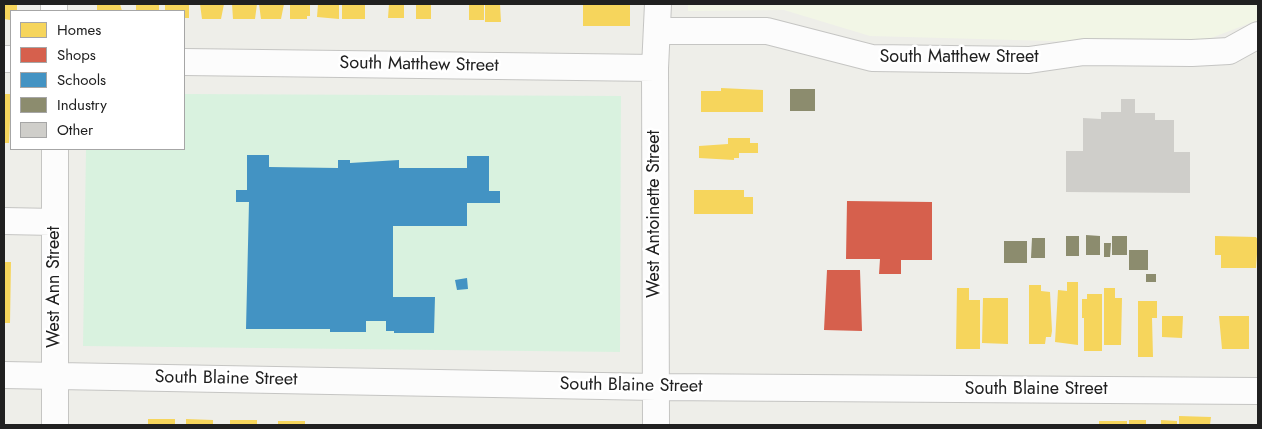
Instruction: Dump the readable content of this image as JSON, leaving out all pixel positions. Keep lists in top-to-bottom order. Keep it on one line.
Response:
{"streets":{"street":["South Matthew Street","West Antoinette Street","West Ann Street","South Blaine Street"]},"crossings":[["South Matthew Street","West Antoinette Street"],["West Antoinette Street","South Blaine Street"],["West Ann Street","South Blaine Street"]],"legend":["Homes","Shops","Schools","Industry","Other"]}
